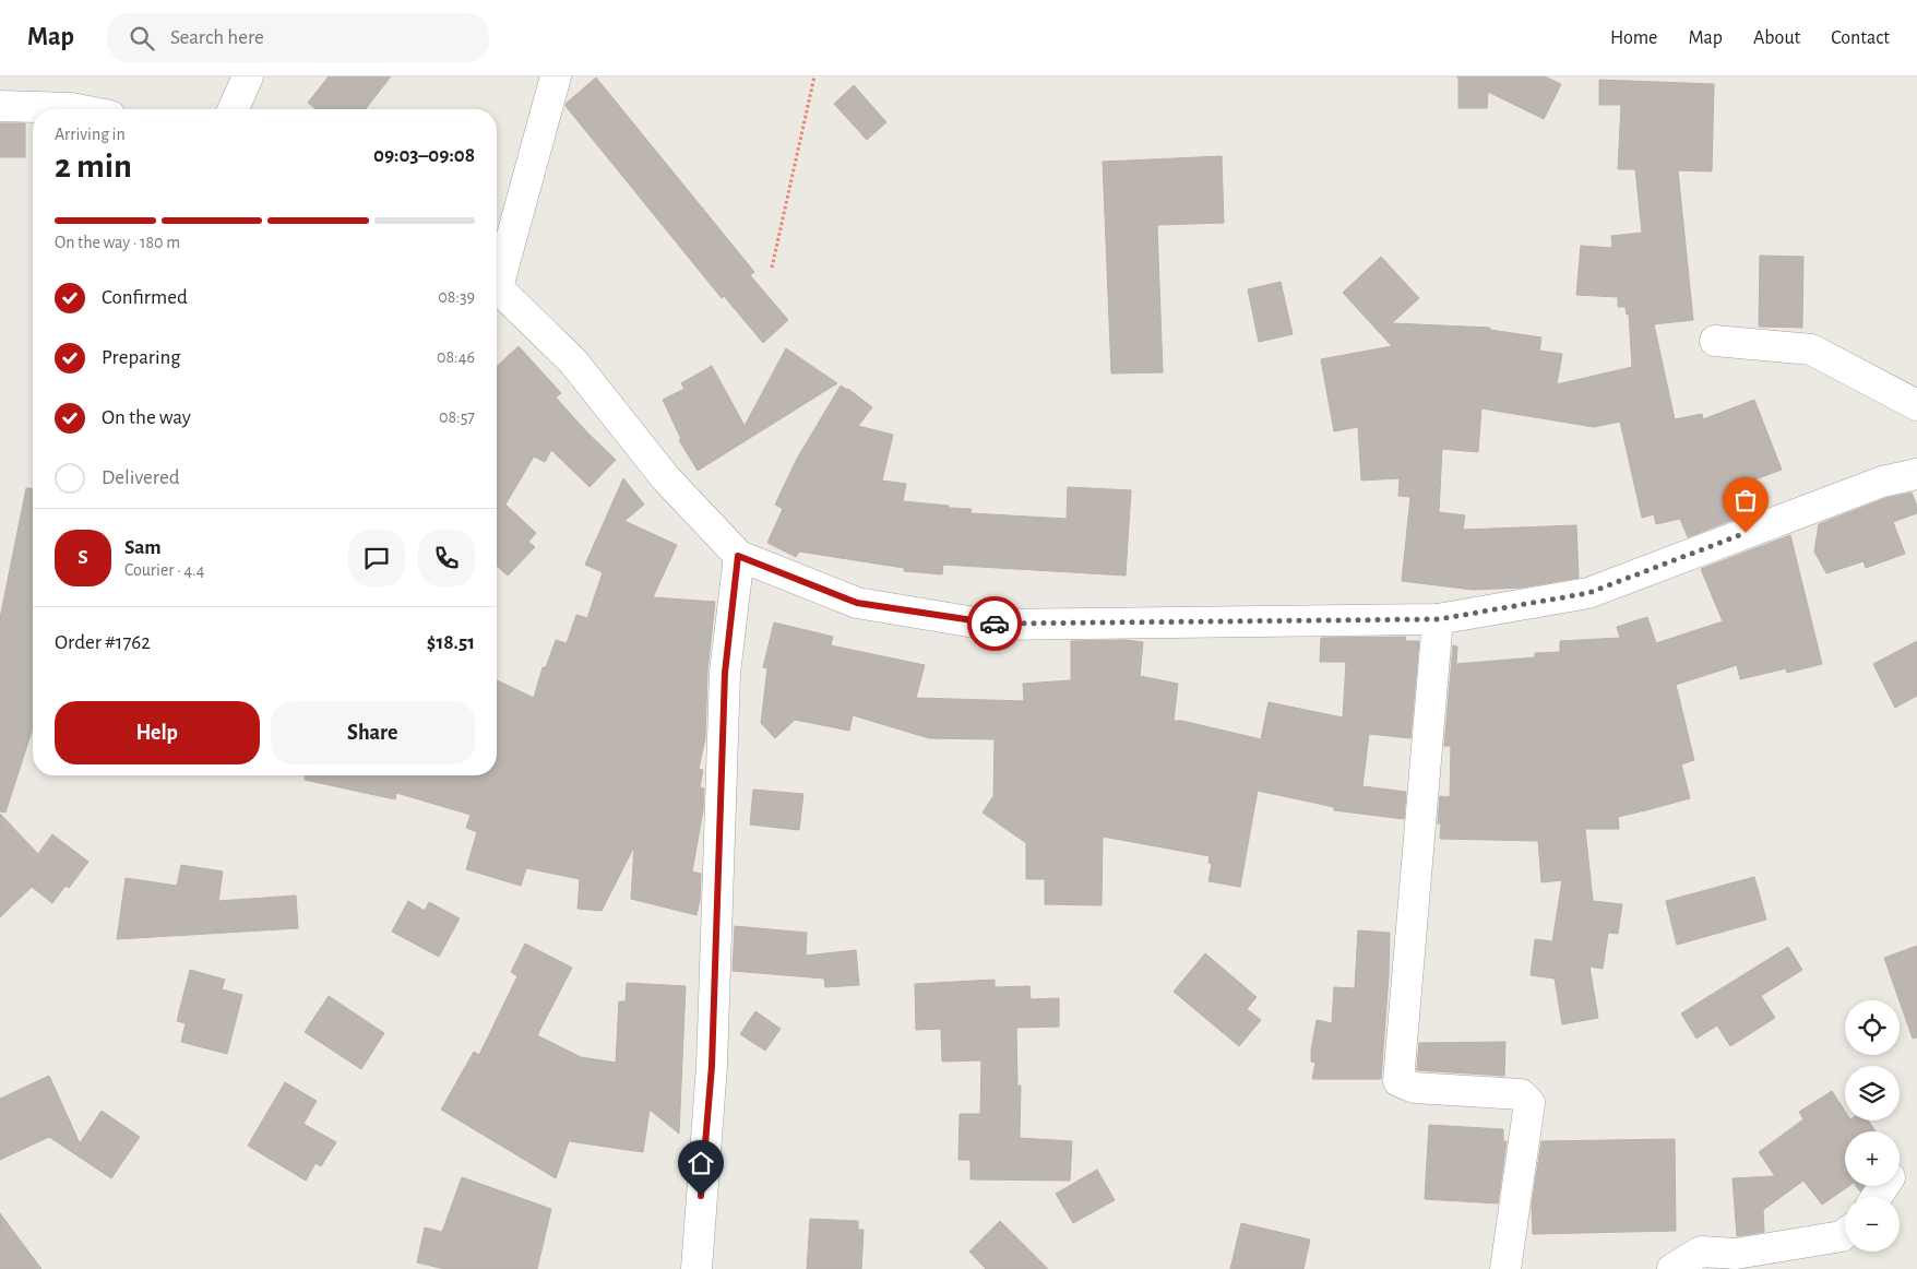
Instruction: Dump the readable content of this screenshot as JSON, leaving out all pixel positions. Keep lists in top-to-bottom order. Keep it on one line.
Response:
{"page":{"header":"Map","search":"Search here","nav":["Home","Map","About","Contact"],"heading":["2 min","Arriving in","09:03–09:08"],"panel":["Sam","Courier · 4.4","Order #1762","$18.51"],"bar":"On the way · 180 m","list":[["Confirmed","08:39"],["Preparing","08:46"],["On the way","08:57"],"Delivered"],"round":"S","buttons":["Help","Share"],"map_buttons":["+","−"]}}
